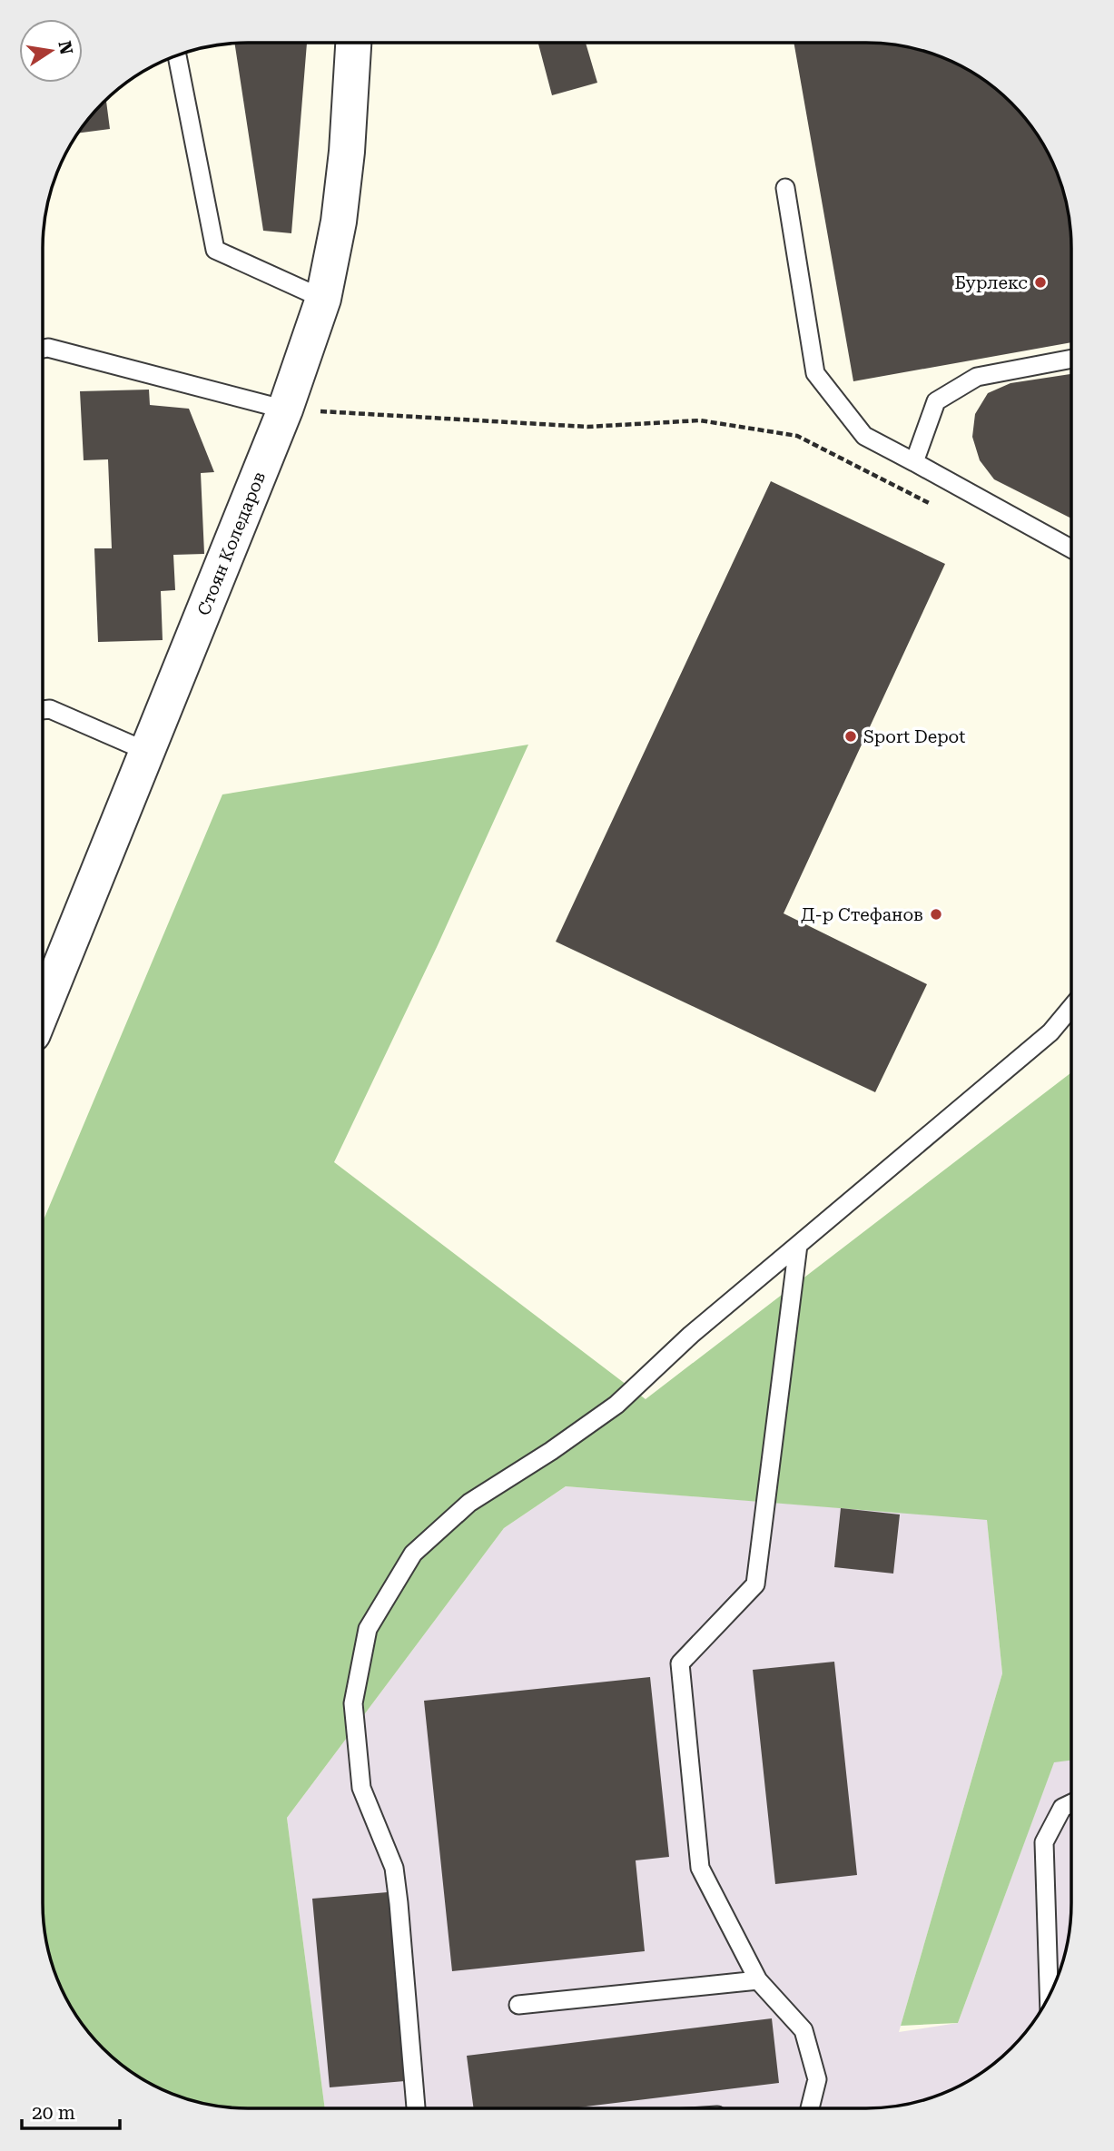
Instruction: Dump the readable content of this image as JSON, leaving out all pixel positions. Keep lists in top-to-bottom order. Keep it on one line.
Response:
{"streets":{"street":["Стоян Коледаров"]},"places":["Бурлекс","Sport Depot","Д-р Стефанов"],"scale_bar":"20 m","north":"right"}
